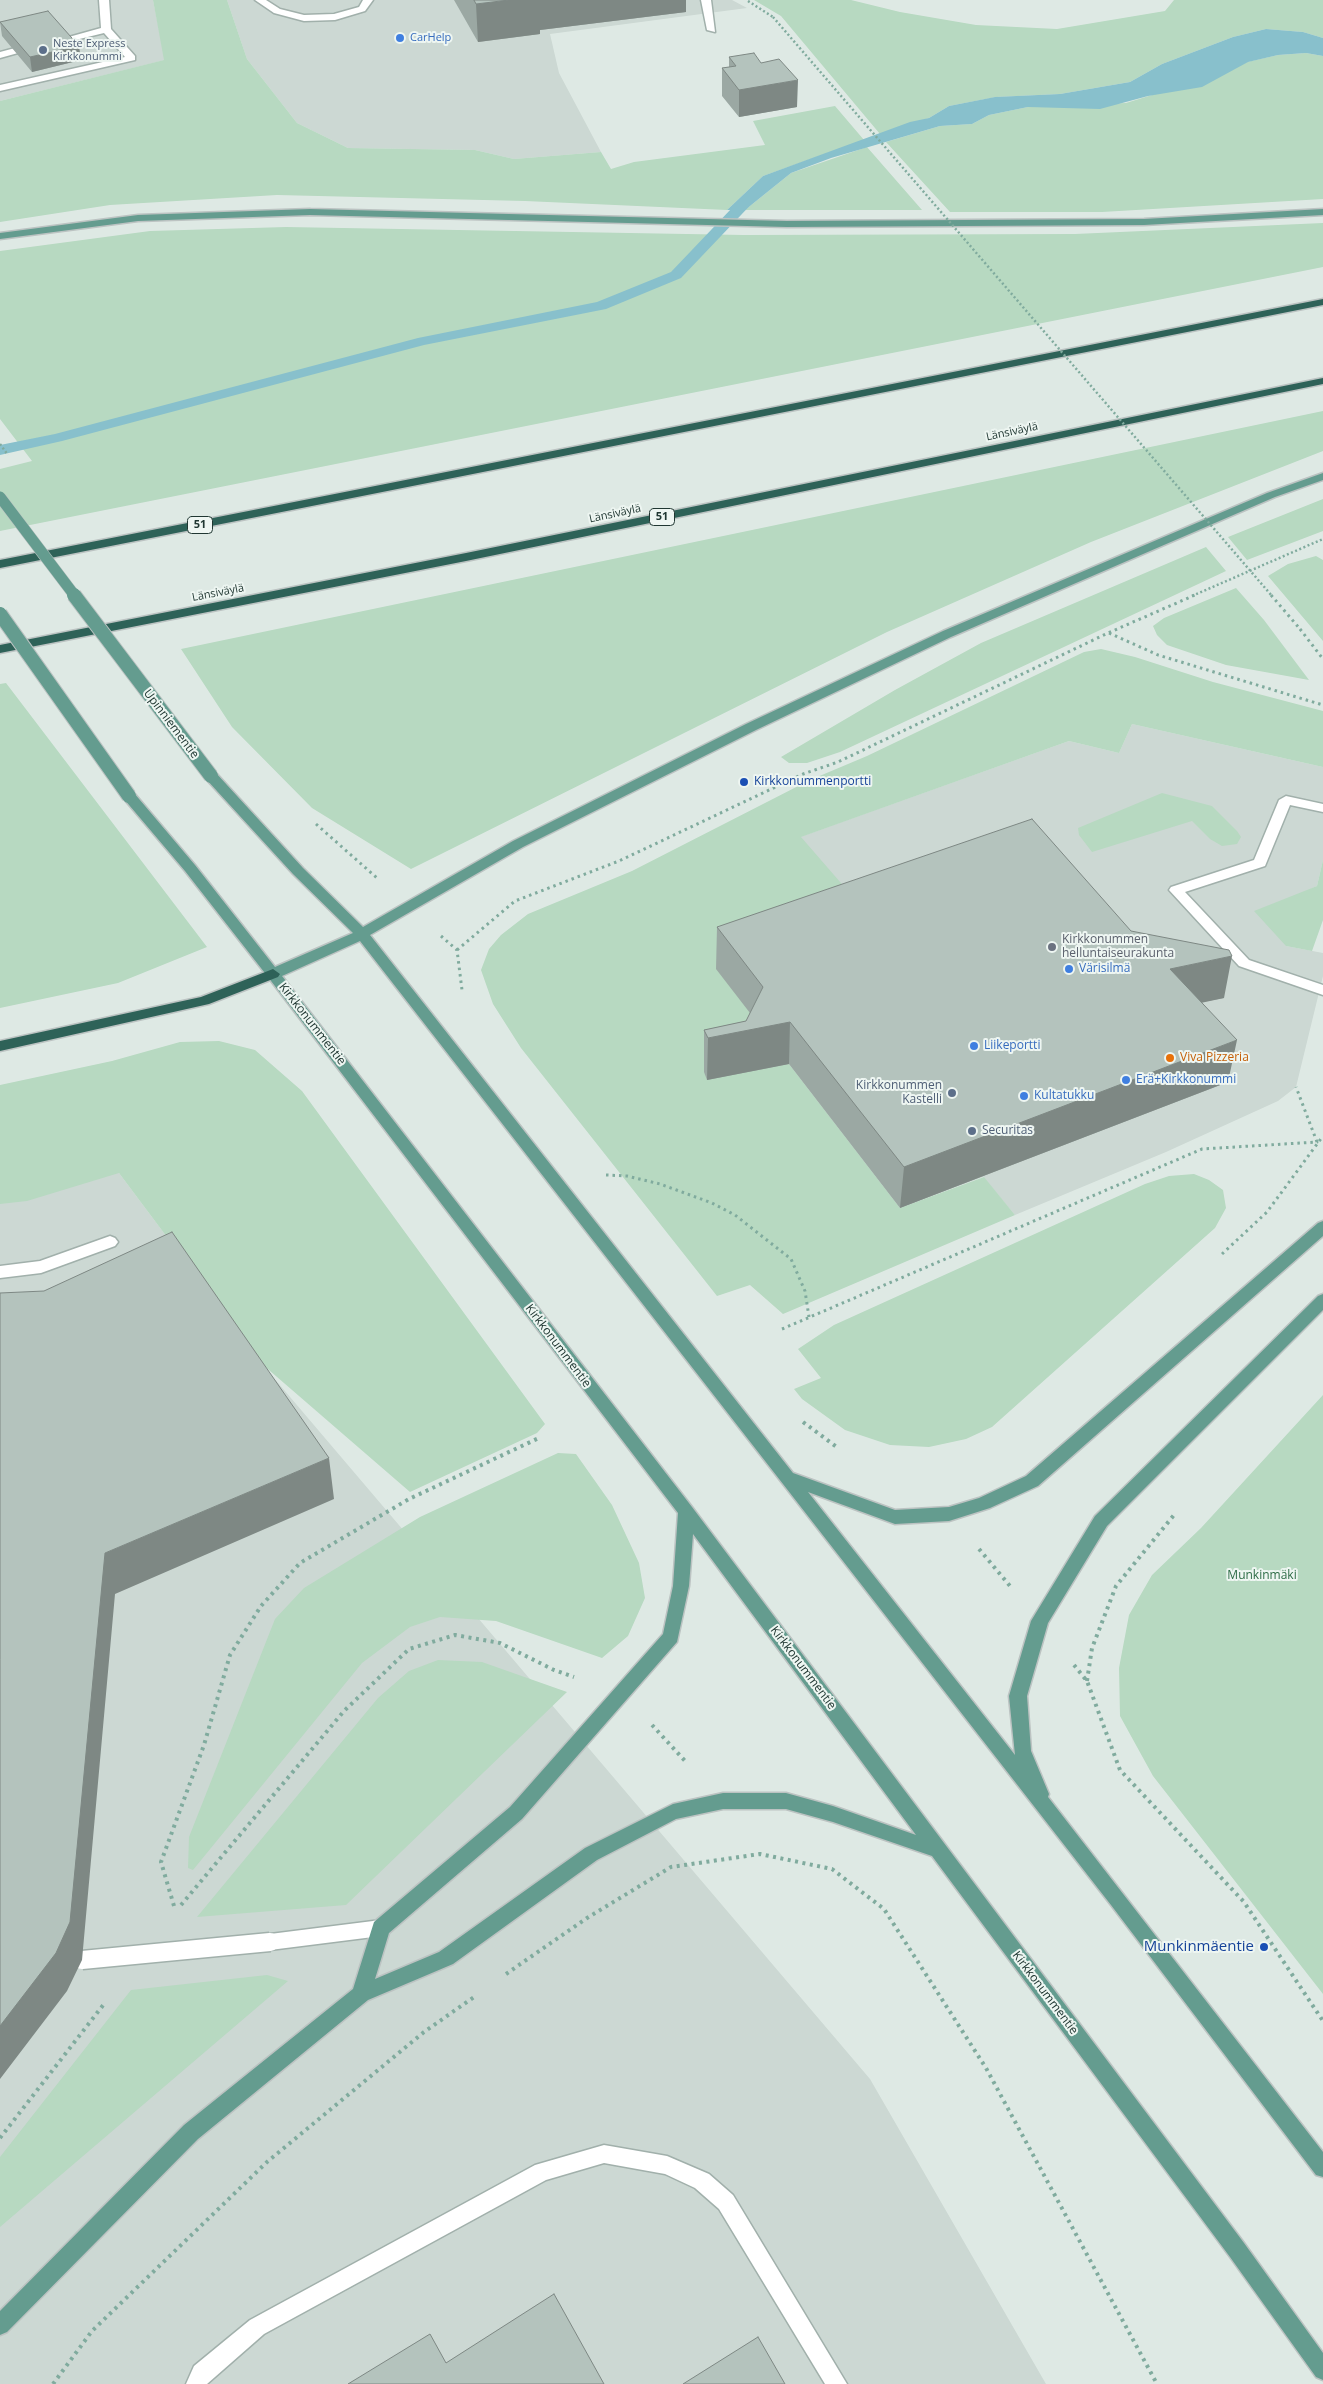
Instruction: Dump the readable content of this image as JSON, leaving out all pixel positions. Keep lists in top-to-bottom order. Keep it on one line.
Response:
{"streets":{"highway":["Länsiväylä","51"],"main road":["Upinniementie","Kirkkonummentie"]},"parks":["Munkinmäki"],"places":["CarHelp","Neste Express Kirkkonummi","Kirkkonummenportti","Kirkkonummen helluntaiseurakunta","Värisilmä","Liikeportti","Viva Pizzeria","Erä+Kirkkonummi","Kirkkonummen Kastelli","Kultatukku","Securitas","Munkinmäentie"]}
